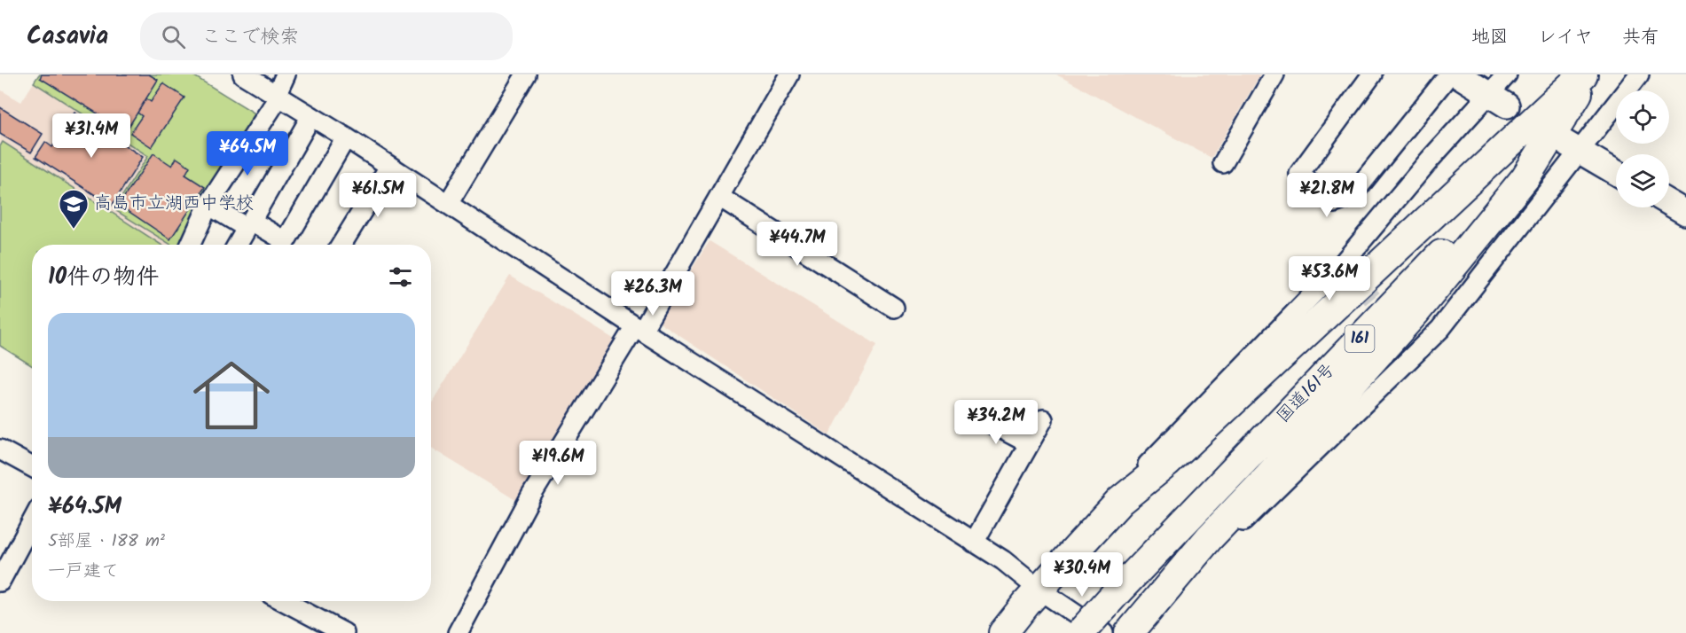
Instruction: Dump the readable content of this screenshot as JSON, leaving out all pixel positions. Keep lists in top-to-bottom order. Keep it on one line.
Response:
{"streets":{"highway":["161","国道161号"]},"places":{"school or university":["高島市立湖西中学校"]},"page":{"header":"Casavia","search":"ここで検索","nav":["地図","レイヤ","共有"],"price":["¥31.4M","¥64.5M","¥61.5M","¥21.8M","¥44.7M","¥53.6M","¥26.3M","¥34.2M","¥19.6M","¥30.4M"],"heading":"10件の物件","list":[{"name":"¥64.5M","note":"5部屋 · 188 m² · 一戸建て"}]}}
